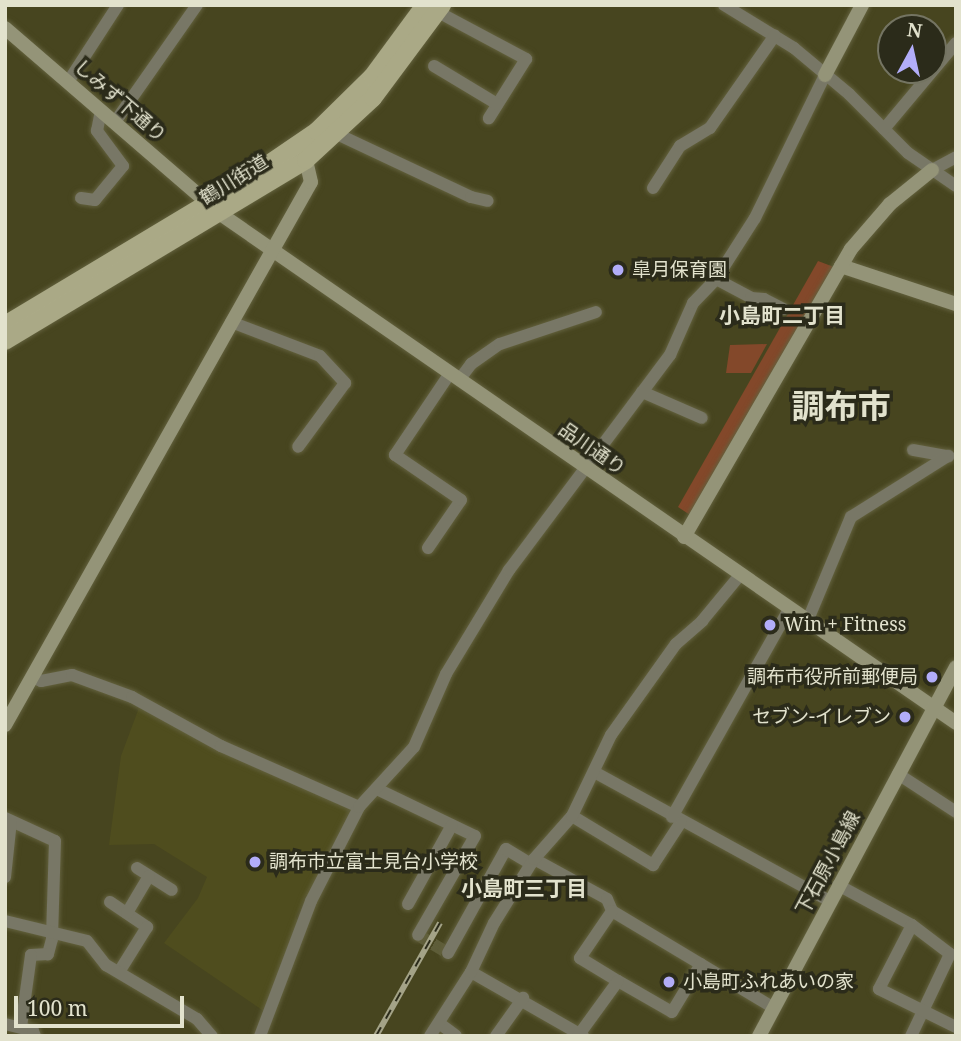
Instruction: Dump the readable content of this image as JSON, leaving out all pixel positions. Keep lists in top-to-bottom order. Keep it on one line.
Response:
{"streets":{"main road":["鶴川街道"],"street":["しみず下通り","品川通り","下石原小島線"]},"crossings":[["しみず下通り","鶴川街道"],["しみず下通り","品川通り"],["鶴川街道","品川通り"],["品川通り","下石原小島線"]],"districts":["小島町二丁目","調布市","小島町三丁目"],"places":["皐月保育園","Win + Fitness","調布市役所前郵便局","セブン-イレブン","調布市立富士見台小学校","小島町ふれあいの家"],"scale_bar":"100 m","north":"top"}
